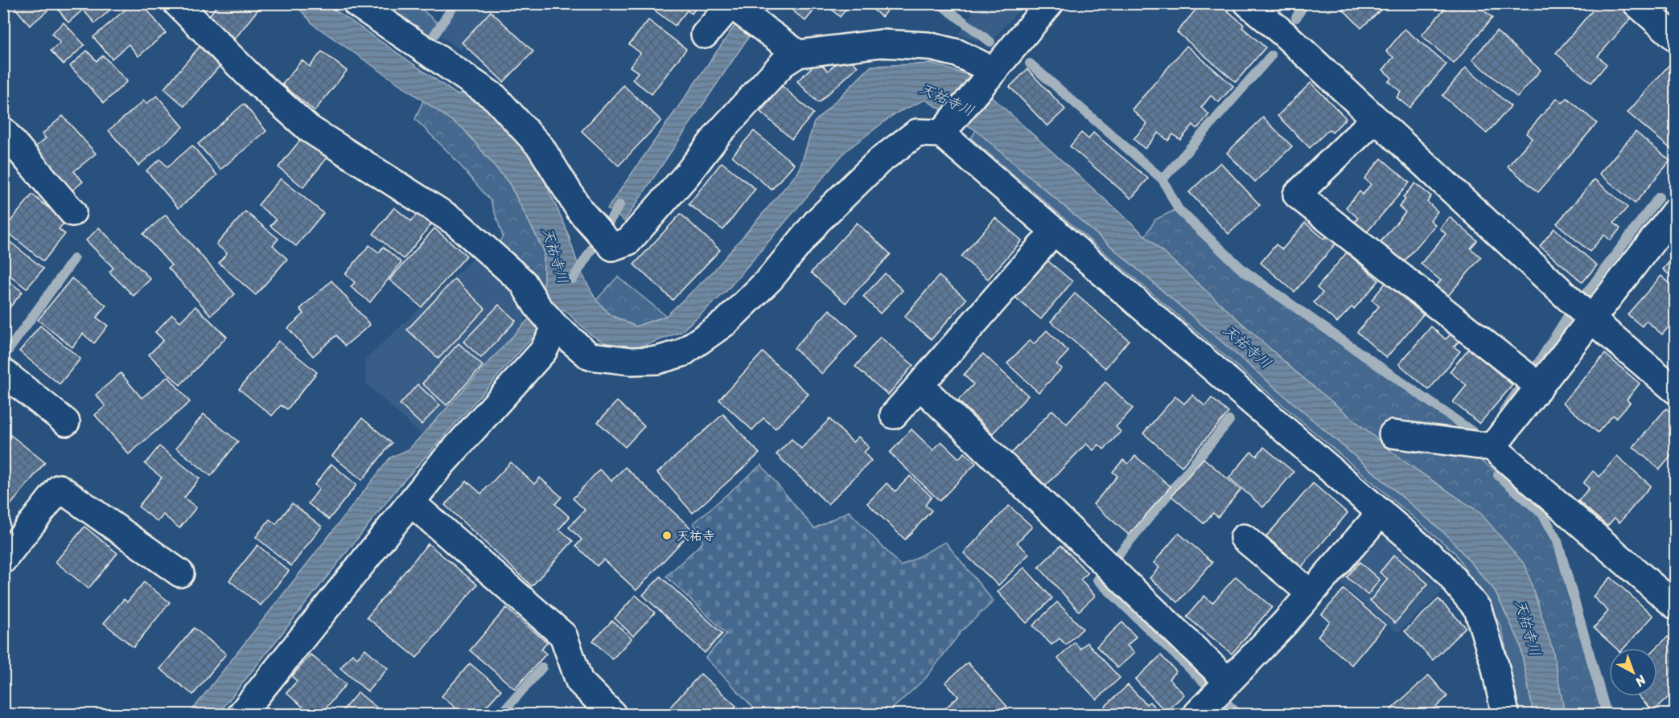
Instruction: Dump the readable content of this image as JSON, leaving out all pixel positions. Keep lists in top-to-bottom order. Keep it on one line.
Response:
{"water":["天祐寺川"],"places":["天祐寺"],"north":"bottom right"}
